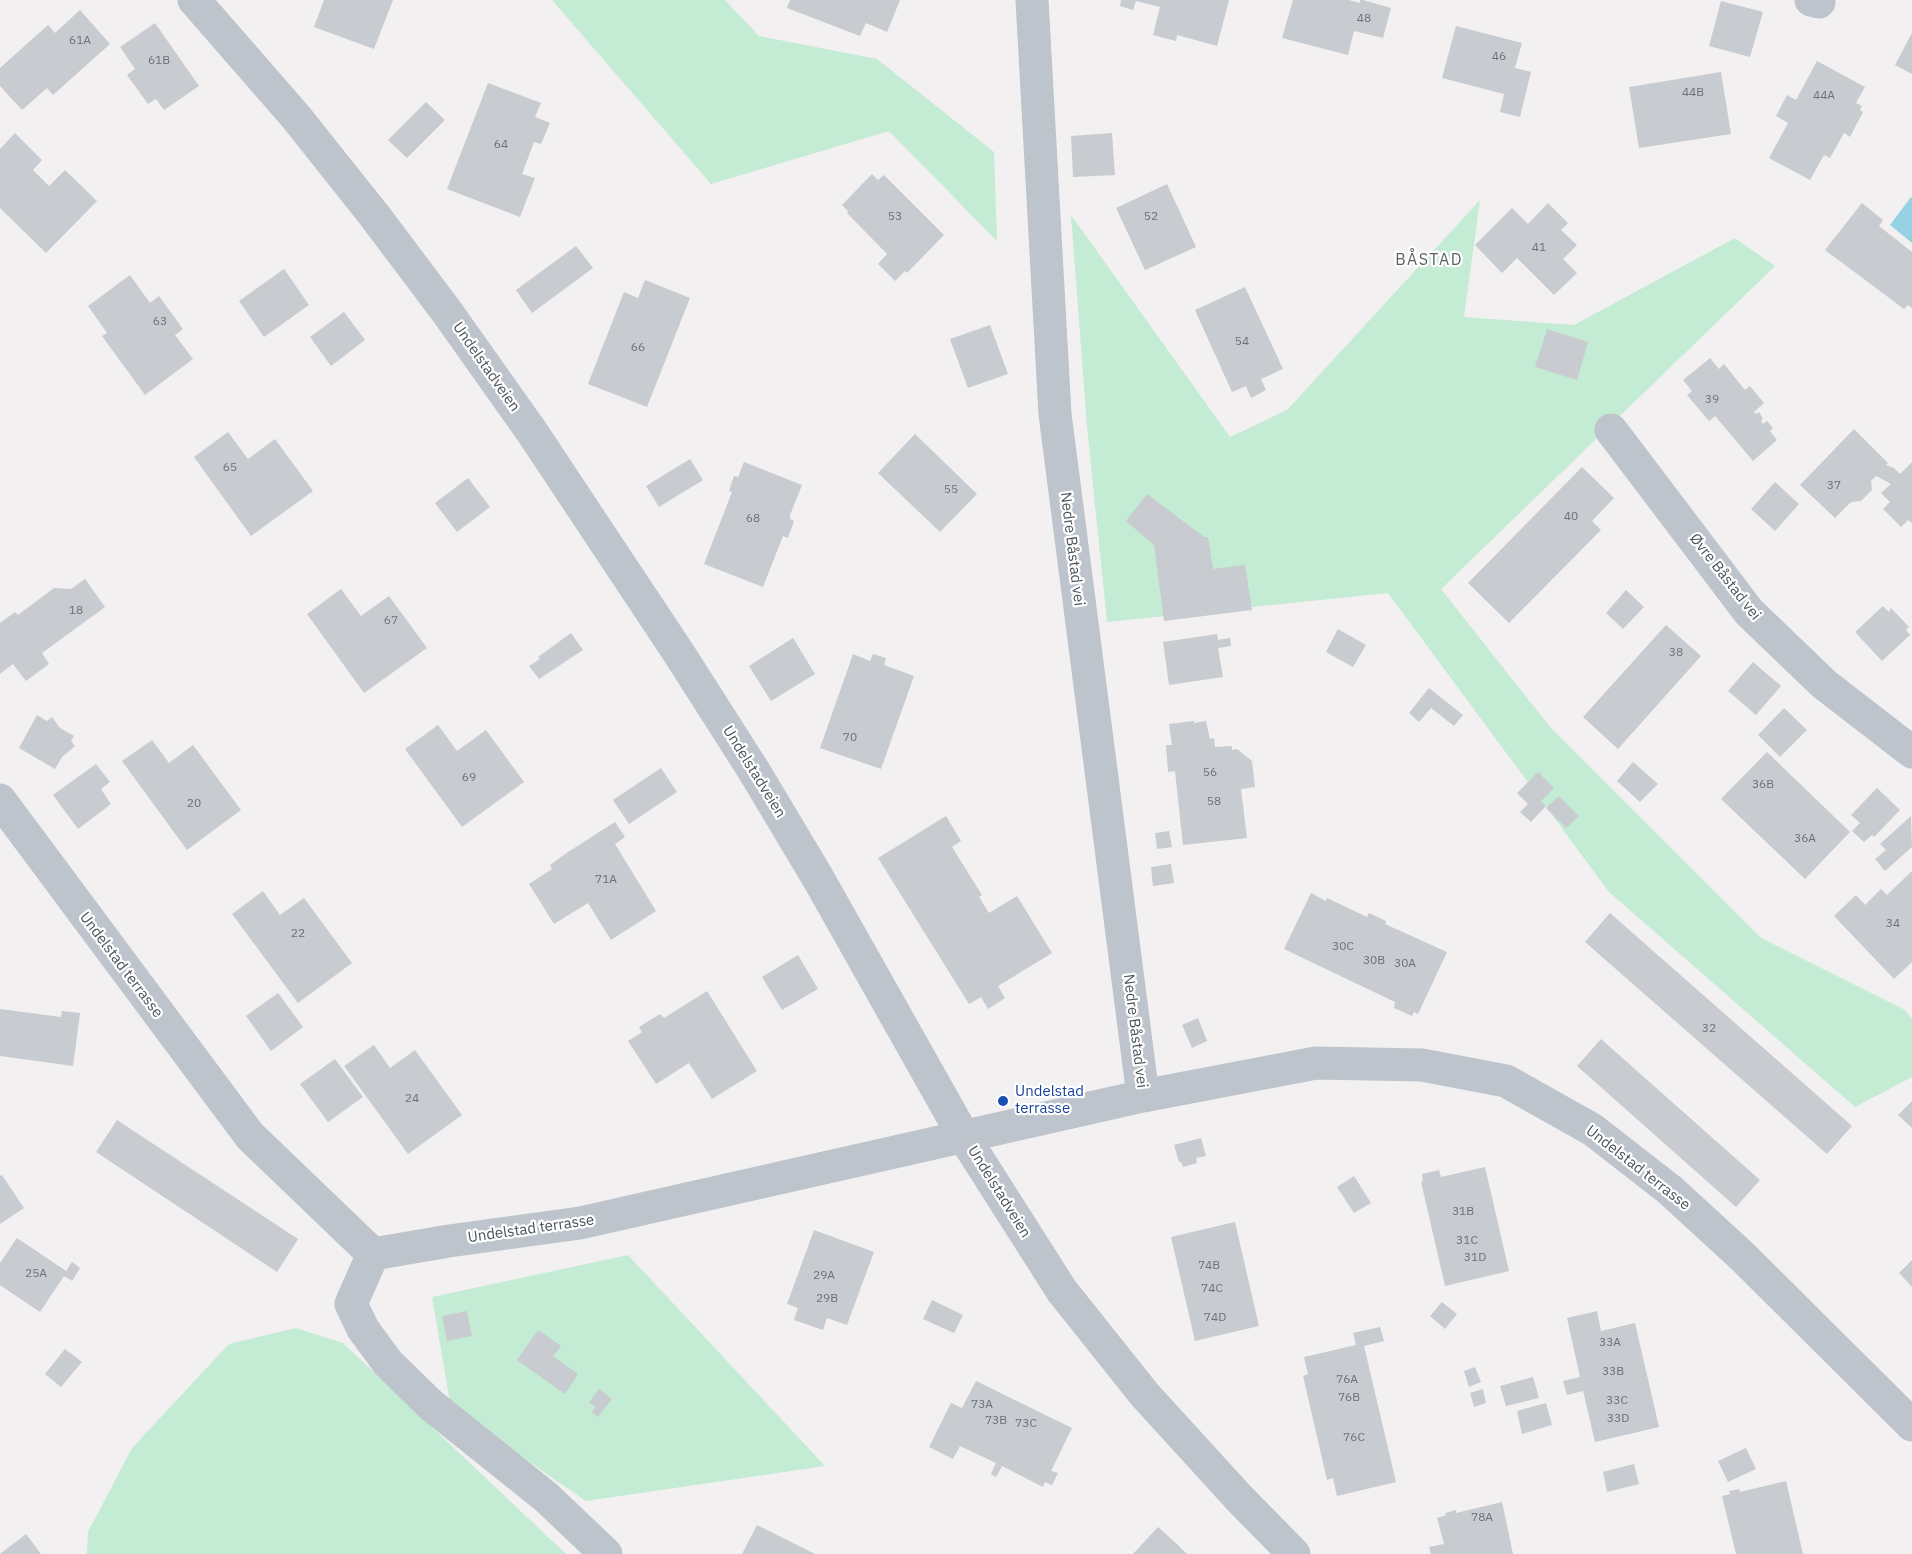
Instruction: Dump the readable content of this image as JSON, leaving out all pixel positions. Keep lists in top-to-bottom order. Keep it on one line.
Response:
{"streets":{"street":["Undelstadveien","Nedre Båstad vei","Øvre Båstad vei","Undelstad terrasse"]},"crossings":[["Undelstadveien","Undelstad terrasse"],["Nedre Båstad vei","Undelstad terrasse"]],"districts":["BÅSTAD"],"places":["Undelstad terrasse"],"house_numbers":["48","61A","46","61B","44B","44A","64","53","52","41","63","54","66","39","65","37","55","40","68","18","67","38","70","56","69","36B","58","20","36A","71A","34","22","30C","30B","30A","32","24","31B","31C","31D","74B","25A","29A","74C","29B","74D","33A","33B","76A","76B","33C","73A","33D","73B","73C","76C","78A"]}
